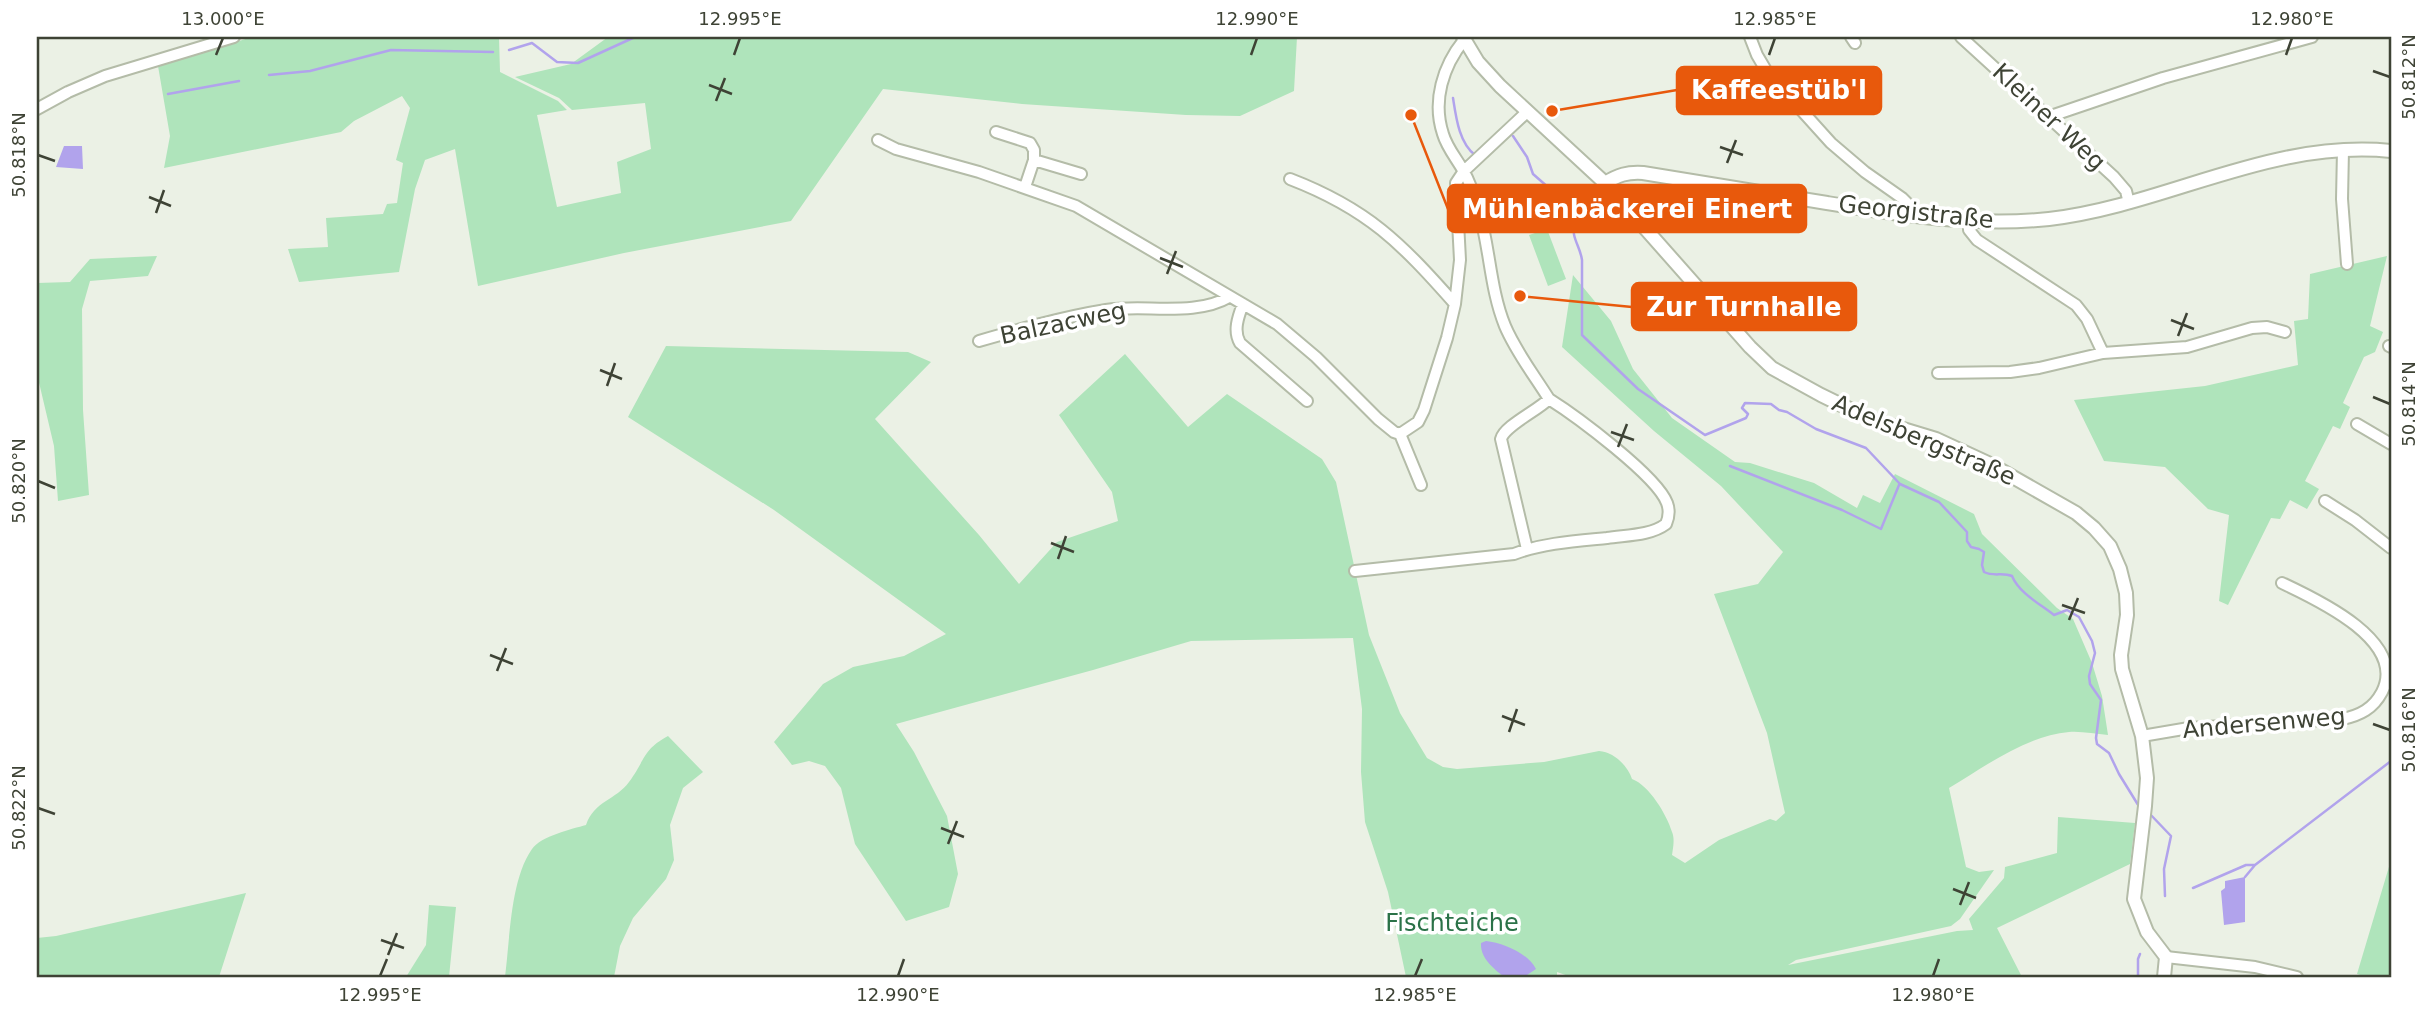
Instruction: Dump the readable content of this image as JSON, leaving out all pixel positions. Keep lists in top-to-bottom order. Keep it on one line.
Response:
{"streets":{"street":["Kleiner Weg","Georgistraße","Balzacweg","Adelsbergstraße","Andersenweg"]},"crossings":[["Kleiner Weg","Georgistraße"],["Georgistraße","Adelsbergstraße"],["Adelsbergstraße","Andersenweg"]],"parks":["Fischteiche"],"places":["Kaffeestüb'l","Mühlenbäckerei Einert","Zur Turnhalle"],"coordinates":["13.000°E","12.995°E","12.990°E","12.985°E","12.980°E","50.812°N","50.818°N","50.814°N","50.820°N","50.816°N","50.822°N"]}
